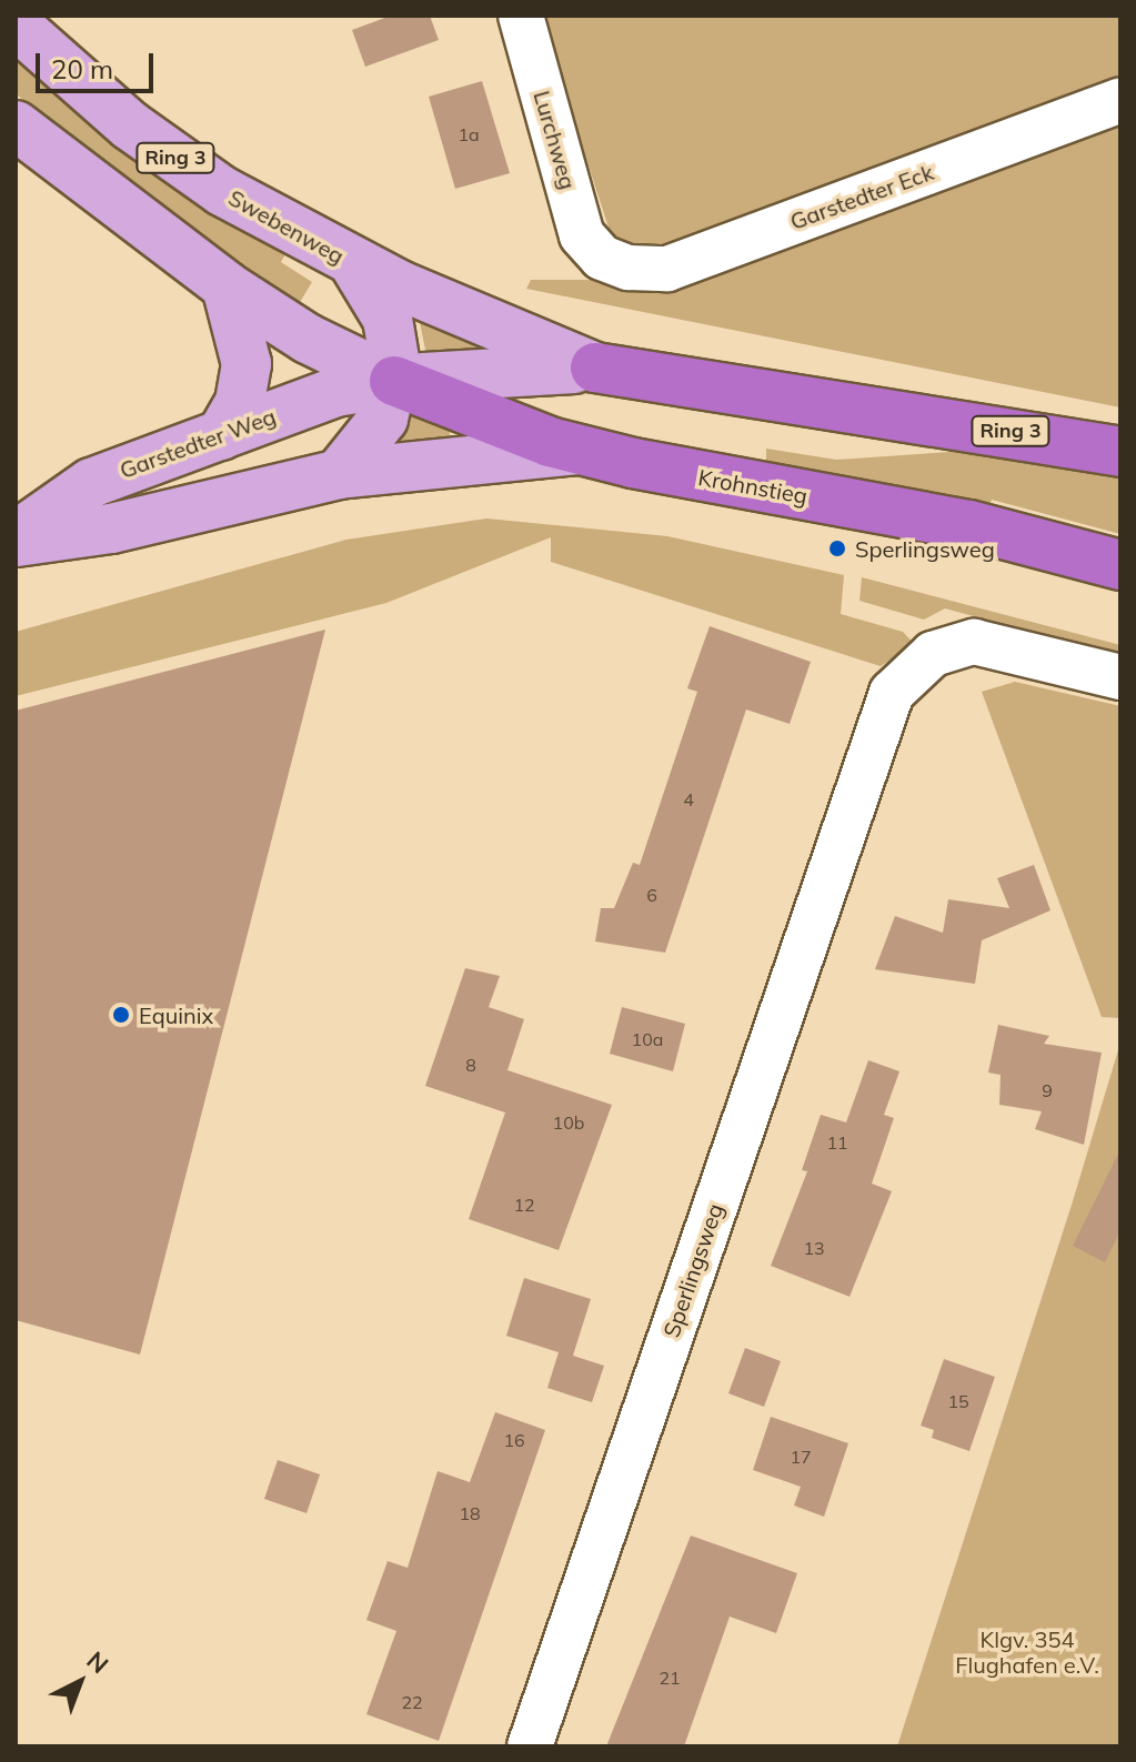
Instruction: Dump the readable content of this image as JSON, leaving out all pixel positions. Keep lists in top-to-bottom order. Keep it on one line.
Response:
{"streets":{"highway":["Ring 3","Krohnstieg"],"main road":["Swebenweg","Garstedter Weg"],"street":["Lurchweg","Garstedter Eck","Sperlingsweg"]},"crossings":[["Lurchweg","Garstedter Eck"],["Ring 3","Swebenweg"],["Ring 3","Garstedter Weg"],["Swebenweg","Garstedter Weg"],["Garstedter Weg","Krohnstieg"]],"parks":["Klgv. 354 Flughafen e.V."],"places":["Sperlingsweg","Equinix"],"house_numbers":["1a","4","6","10a","8","9","10b","11","12","13","15","16","17","18","21","22"],"scale_bar":"20 m","north":"top right"}
